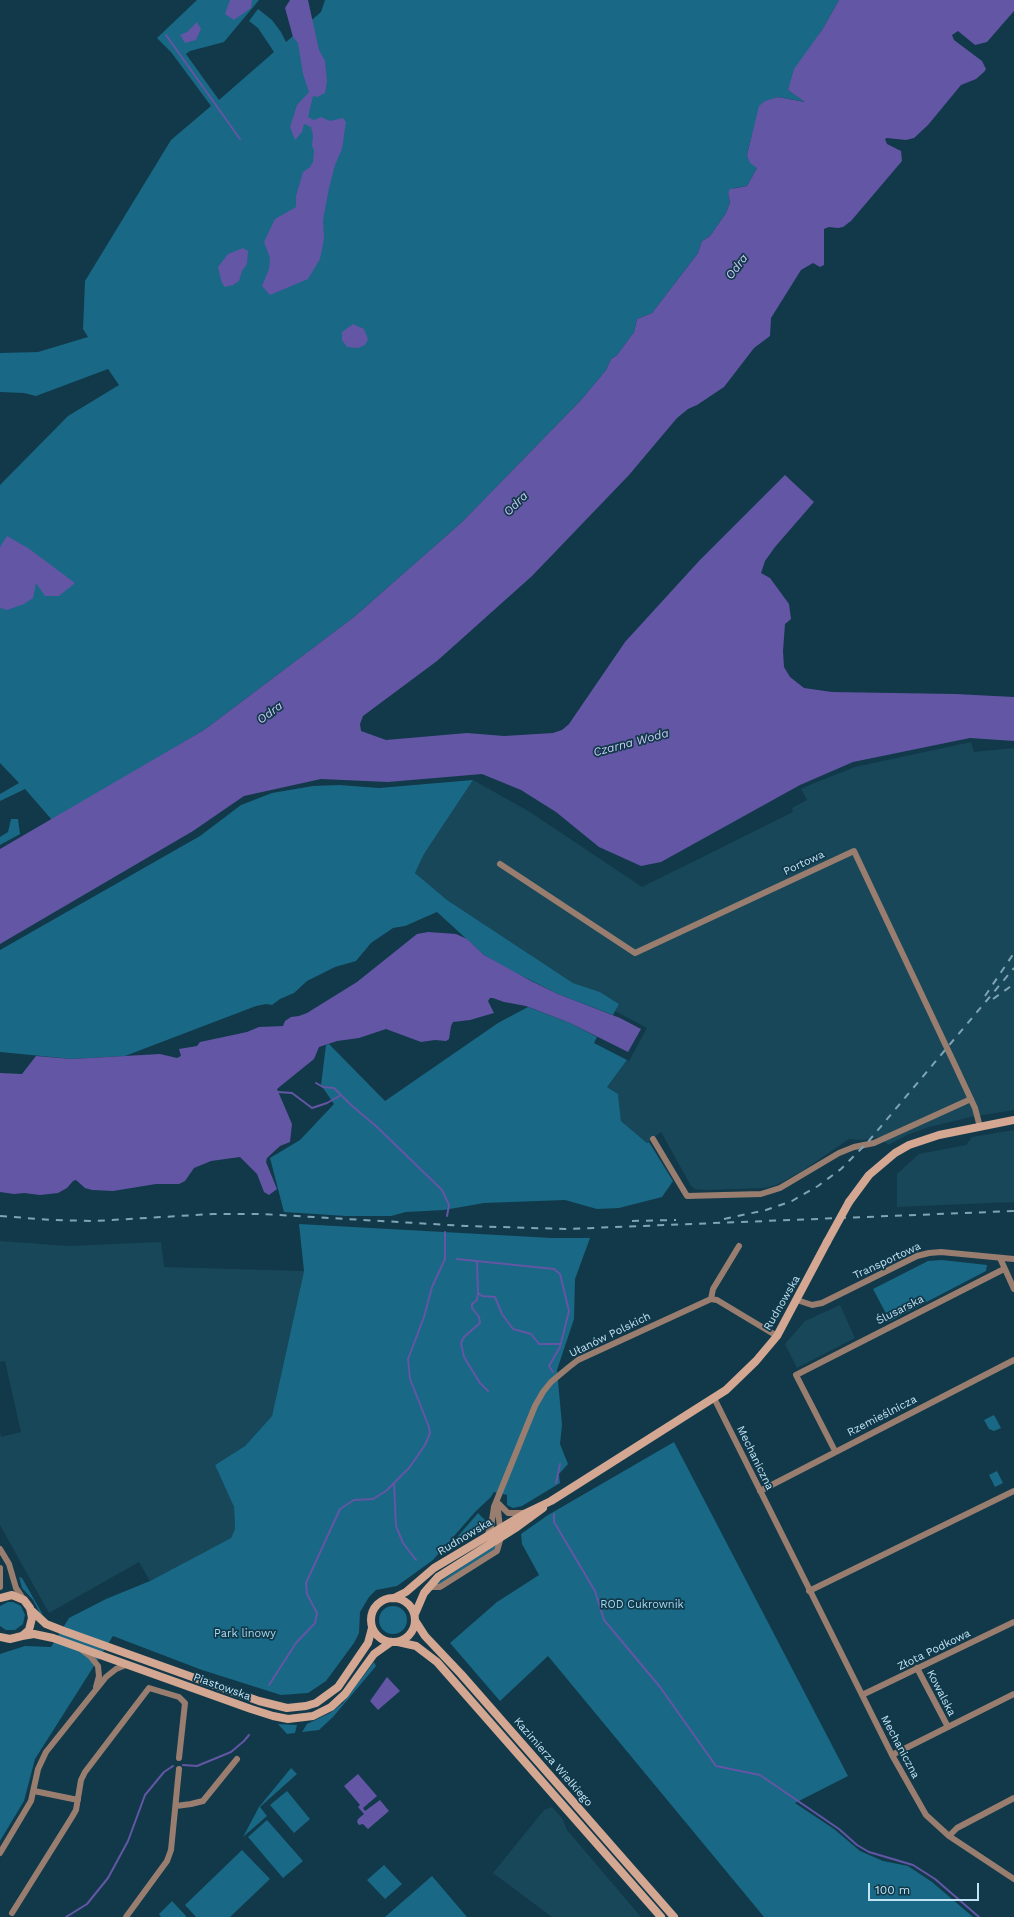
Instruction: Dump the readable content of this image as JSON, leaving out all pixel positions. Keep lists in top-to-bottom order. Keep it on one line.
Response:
{"streets":{"main road":["Rudnowska","Piastowska","Kazimierza Wielkiego"],"street":["Portowa","Transportowa","Ślusarska","Ułanów Polskich","Rzemieślnicza","Mechaniczna","Złota Podkowa","Kowalska"]},"crossings":[["Portowa","Rudnowska"],["Transportowa","Rudnowska"],["Rudnowska","Ułanów Polskich"],["Rudnowska","Mechaniczna"],["Rudnowska","Piastowska"],["Rudnowska","Kazimierza Wielkiego"],["Ślusarska","Rzemieślnicza"],["Rzemieślnicza","Mechaniczna"],["Mechaniczna","Złota Podkowa"],["Złota Podkowa","Kowalska"],["Piastowska","Kazimierza Wielkiego"]],"water":["Odra","Czarna Woda"],"parks":["ROD Cukrownik","Park linowy"],"scale_bar":"100 m"}
